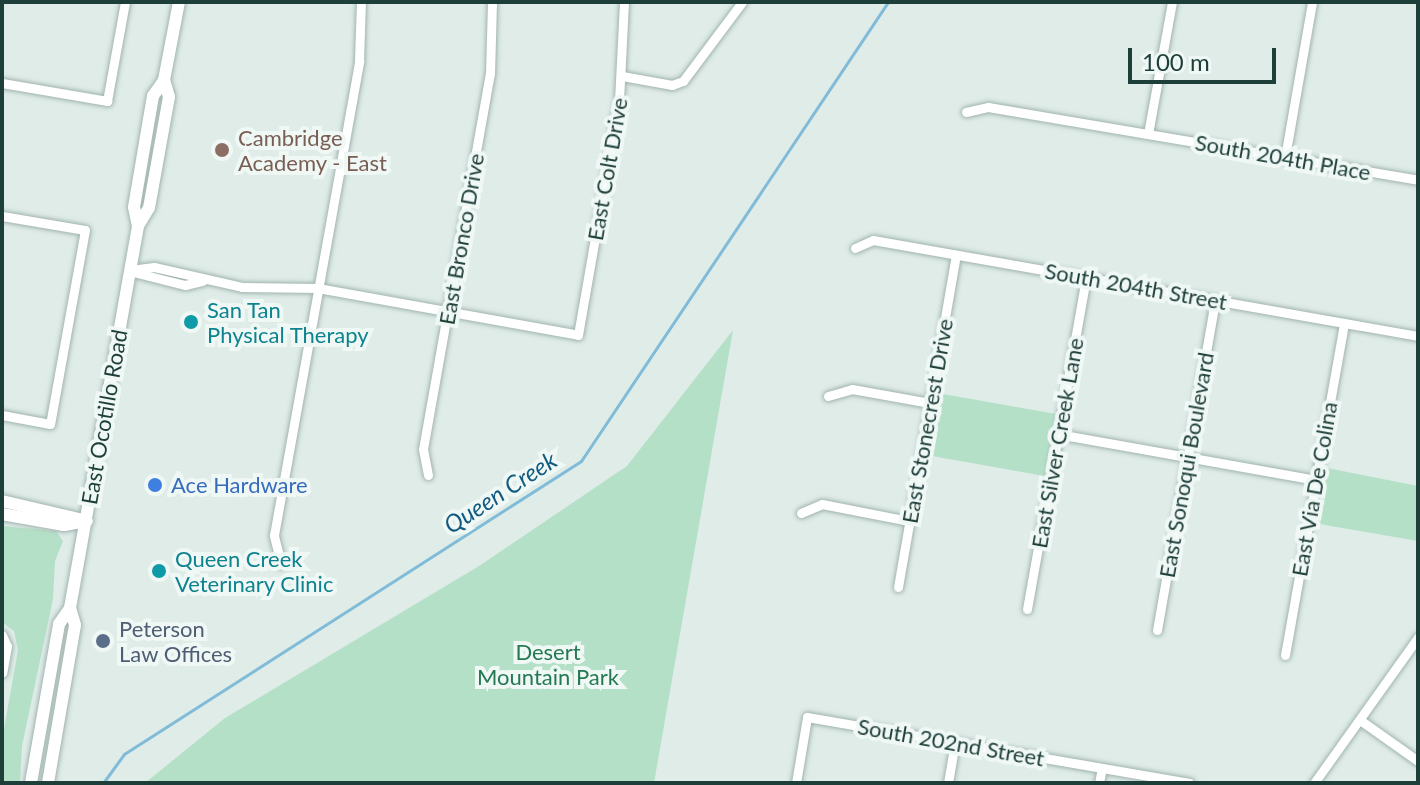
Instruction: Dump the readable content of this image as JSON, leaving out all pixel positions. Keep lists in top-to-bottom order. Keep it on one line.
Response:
{"streets":{"main road":["East Ocotillo Road"],"street":["South 204th Place","East Colt Drive","East Bronco Drive","South 204th Street","East Stonecrest Drive","East Silver Creek Lane","East Sonoqui Boulevard","East Via De Colina","South 202nd Street"]},"crossings":[["East Colt Drive","East Bronco Drive"],["South 204th Street","East Stonecrest Drive"],["South 204th Street","East Silver Creek Lane"],["South 204th Street","East Sonoqui Boulevard"],["South 204th Street","East Via De Colina"]],"water":["Queen Creek"],"parks":["Desert Mountain Park"],"places":["Cambridge Academy - East","San Tan Physical Therapy","Ace Hardware","Queen Creek Veterinary Clinic","Peterson Law Offices"],"scale_bar":"100 m"}
